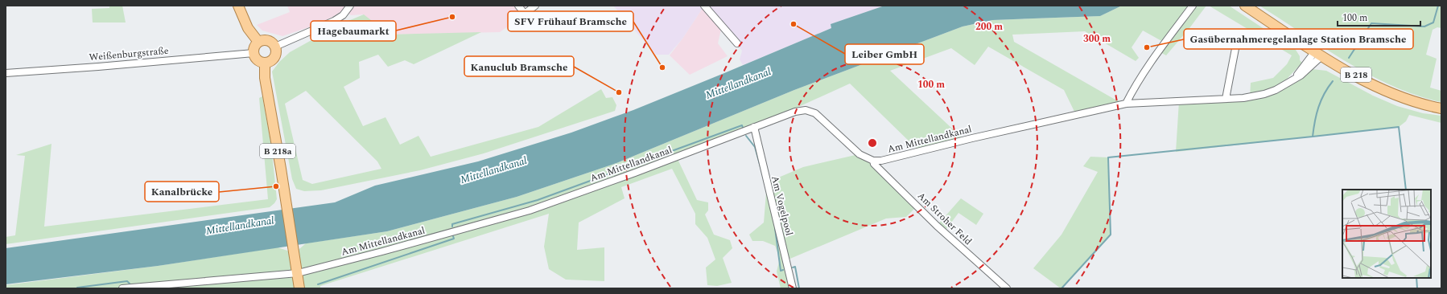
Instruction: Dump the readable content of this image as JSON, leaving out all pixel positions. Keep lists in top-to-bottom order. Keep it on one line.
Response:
{"streets":{"main road":["B 218","B 218a"],"street":["Weißenburgstraße","Am Mittellandkanal","Am Vogelpool","Am Stroher Feld"]},"crossings":[["Weißenburgstraße","B 218a"],["B 218","Am Mittellandkanal"],["Am Mittellandkanal","B 218a"],["Am Mittellandkanal","Am Vogelpool"],["Am Mittellandkanal","Am Stroher Feld"]],"water":["Mittellandkanal"],"places":["Hagebaumarkt","Leiber GmbH","Gasübernahmeregelanlage Station Bramsche","SFV Frühauf Bramsche","Kanuclub Bramsche","Kanalbrücke"],"scale_bar":"100 m","rings":["200 m","300 m","100 m"]}
